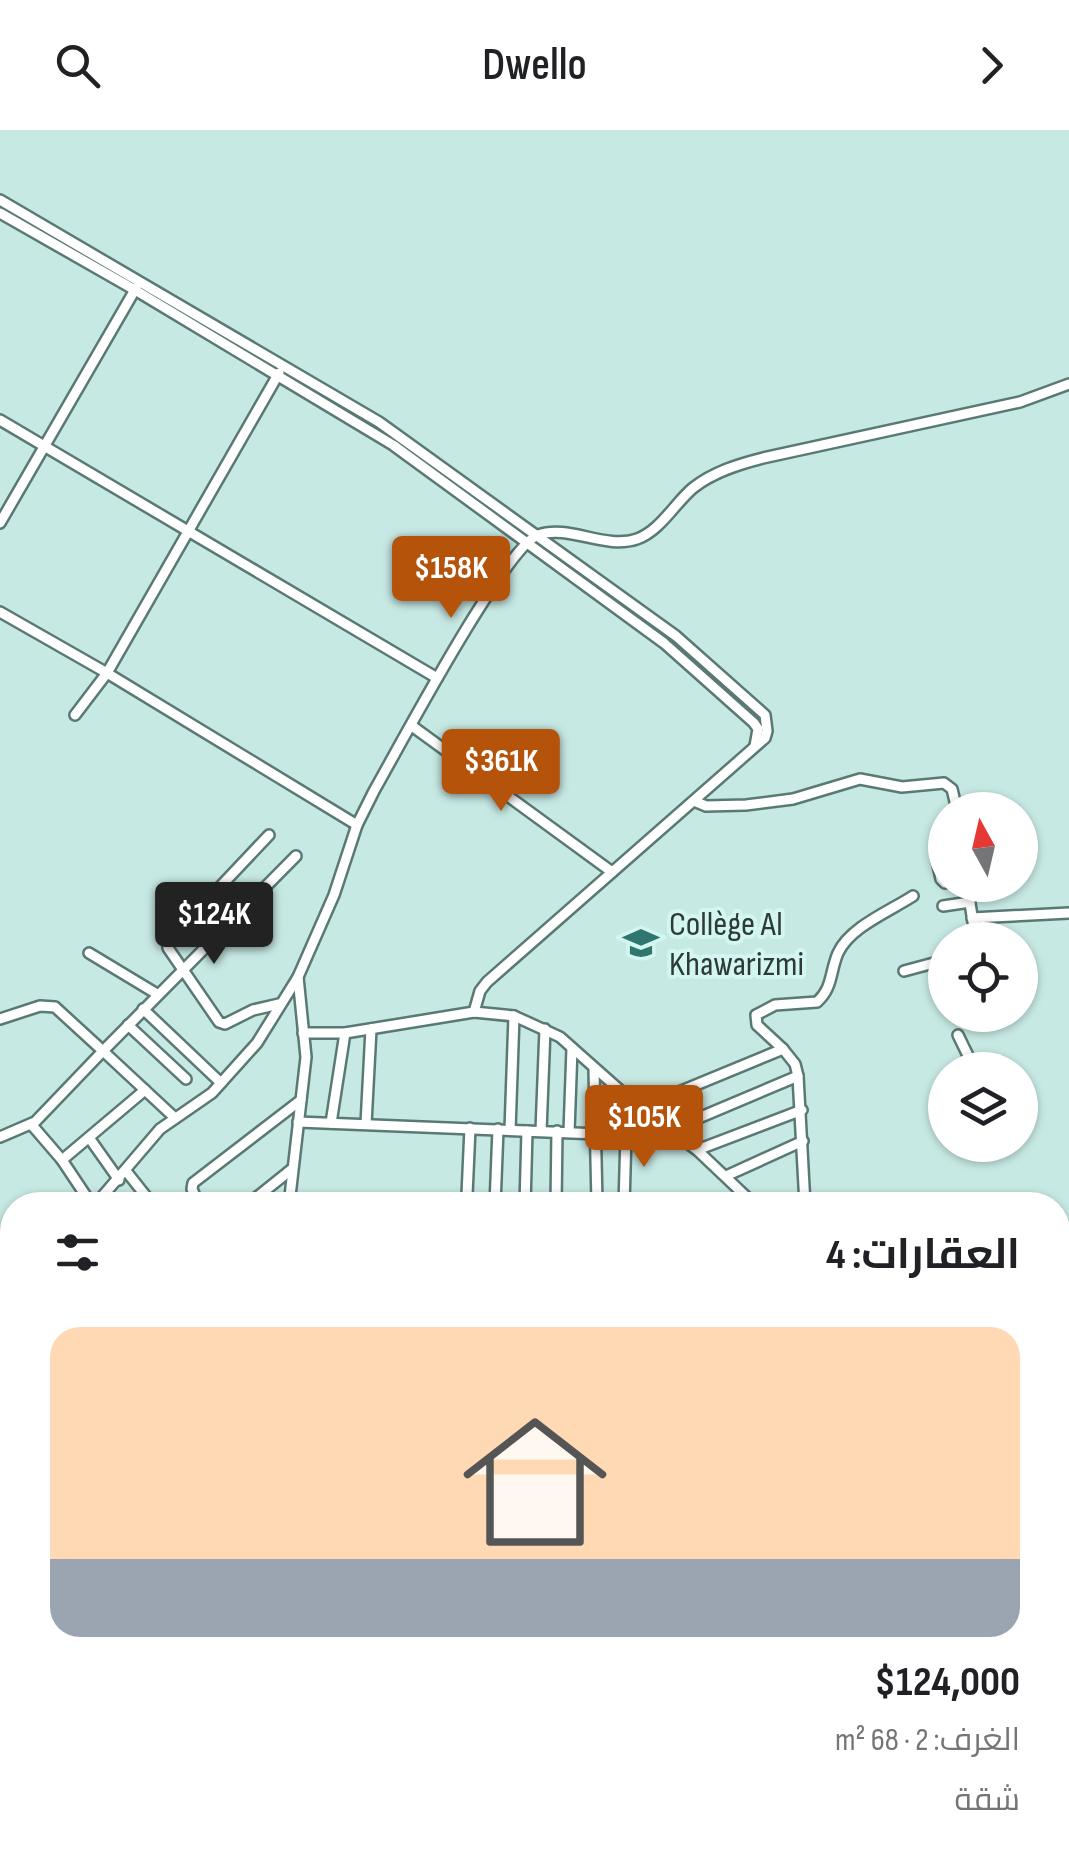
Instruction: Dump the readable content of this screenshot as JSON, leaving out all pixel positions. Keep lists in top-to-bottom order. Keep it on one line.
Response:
{"places":{"school or university":["Collège Al Khawarizmi"]},"north":"top","page":{"header":"Dwello","price":["$158K","$361K","$124K","$105K"],"heading":"العقارات: 4","list":[{"name":"$124,000","note":"الغرف: 2 · 68 m² · شقة"}]}}
